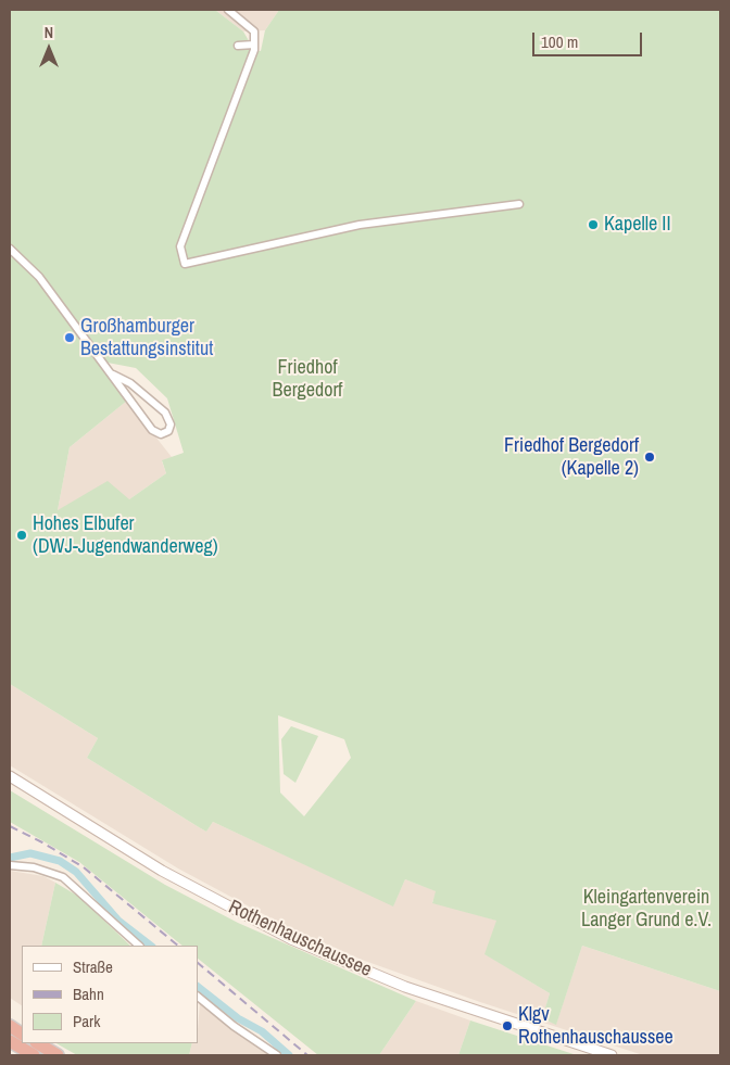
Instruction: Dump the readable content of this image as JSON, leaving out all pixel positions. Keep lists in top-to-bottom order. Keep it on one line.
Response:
{"streets":{"main road":["Rothenhauschaussee"]},"parks":["Friedhof Bergedorf","Kleingartenverein Langer Grund e.V."],"places":["Kapelle II","Großhamburger Bestattungsinstitut","Friedhof Bergedorf (Kapelle 2)","Hohes Elbufer (DWJ-Jugendwanderweg)","Klgv Rothenhauschaussee"],"legend":["Straße","Bahn","Park"],"scale_bar":"100 m","north":"top"}
